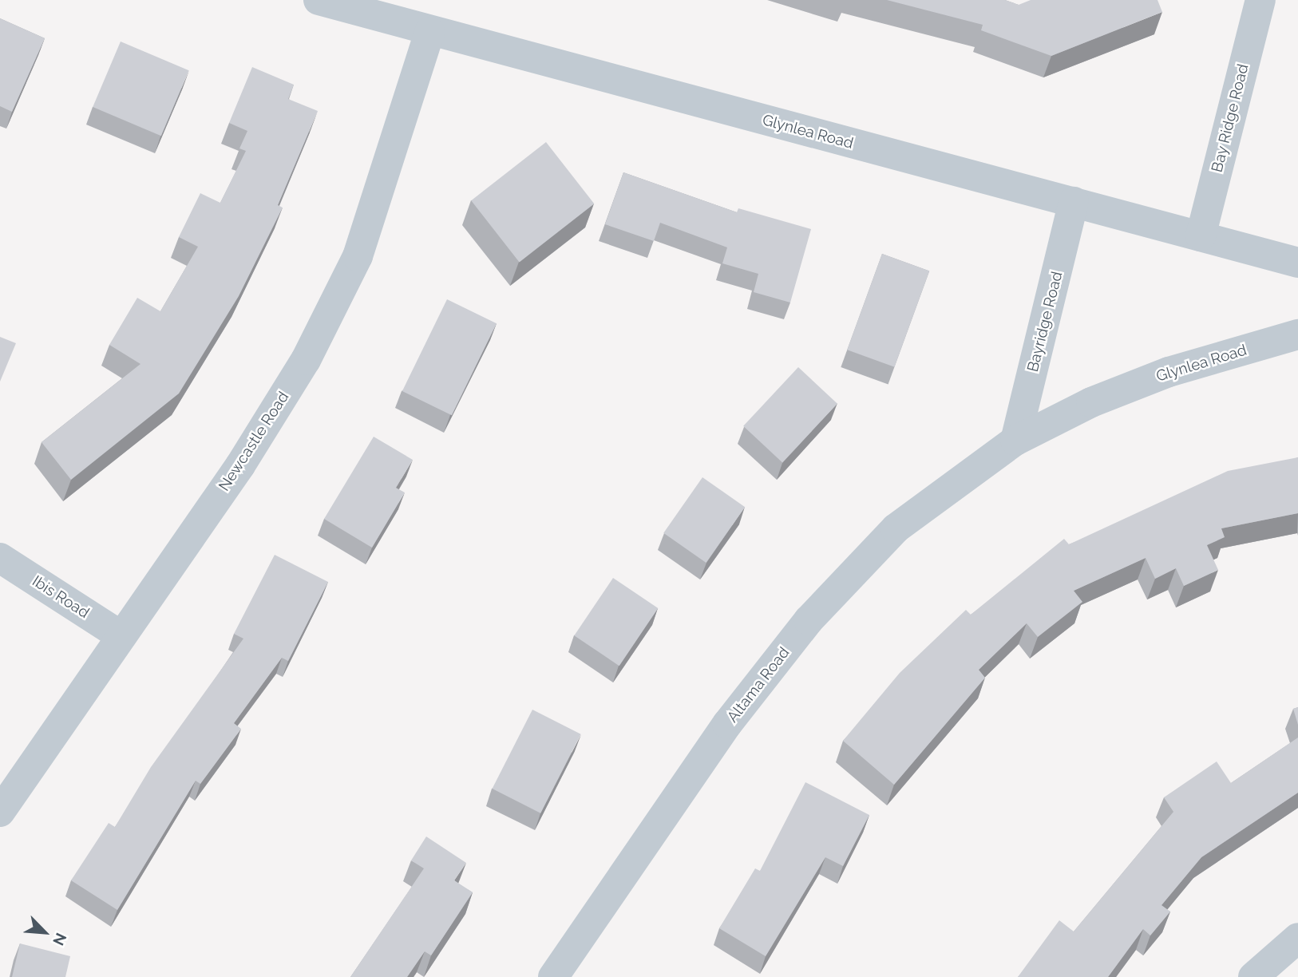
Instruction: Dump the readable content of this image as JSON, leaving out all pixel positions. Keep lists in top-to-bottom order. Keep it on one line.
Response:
{"streets":{"street":["Bay Ridge Road","Glynlea Road","Bayridge Road","Newcastle Road","Ibis Road","Altama Road"]},"crossings":[["Bay Ridge Road","Glynlea Road"],["Glynlea Road","Bayridge Road"],["Glynlea Road","Newcastle Road"],["Glynlea Road","Altama Road"],["Bayridge Road","Altama Road"],["Newcastle Road","Ibis Road"]],"north":"bottom right"}
